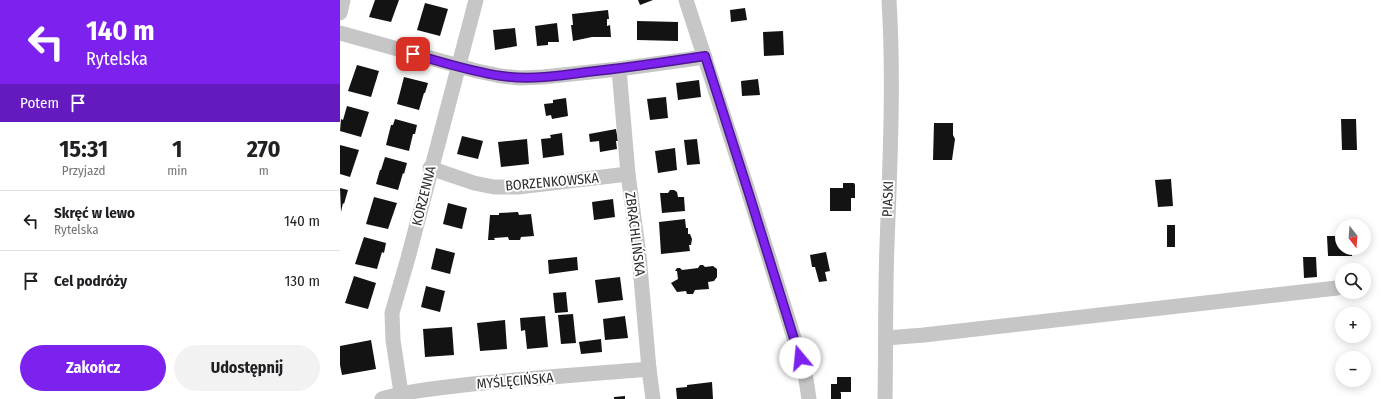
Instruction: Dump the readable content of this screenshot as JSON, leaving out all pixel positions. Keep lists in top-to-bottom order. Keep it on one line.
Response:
{"streets":{"street":["BORZENKOWSKA","KORZENNA","PIASKI","ZBRACHLIŃSKA","MYŚLĘCIŃSKA"]},"crossings":[["BORZENKOWSKA","KORZENNA"],["BORZENKOWSKA","ZBRACHLIŃSKA"],["KORZENNA","MYŚLĘCIŃSKA"],["ZBRACHLIŃSKA","MYŚLĘCIŃSKA"]],"north":"bottom","page":{"turn":["140 m","Rytelska"],"then":"Potem","eta":["15:31","Przyjazd","1","min","270","m"],"list":[{"name":"Skręć w lewo","note":"Rytelska","value":"140 m"},{"name":"Cel podróży","value":"130 m"}],"map_buttons":["+","−"],"buttons":["Zakończ","Udostępnij"]}}
